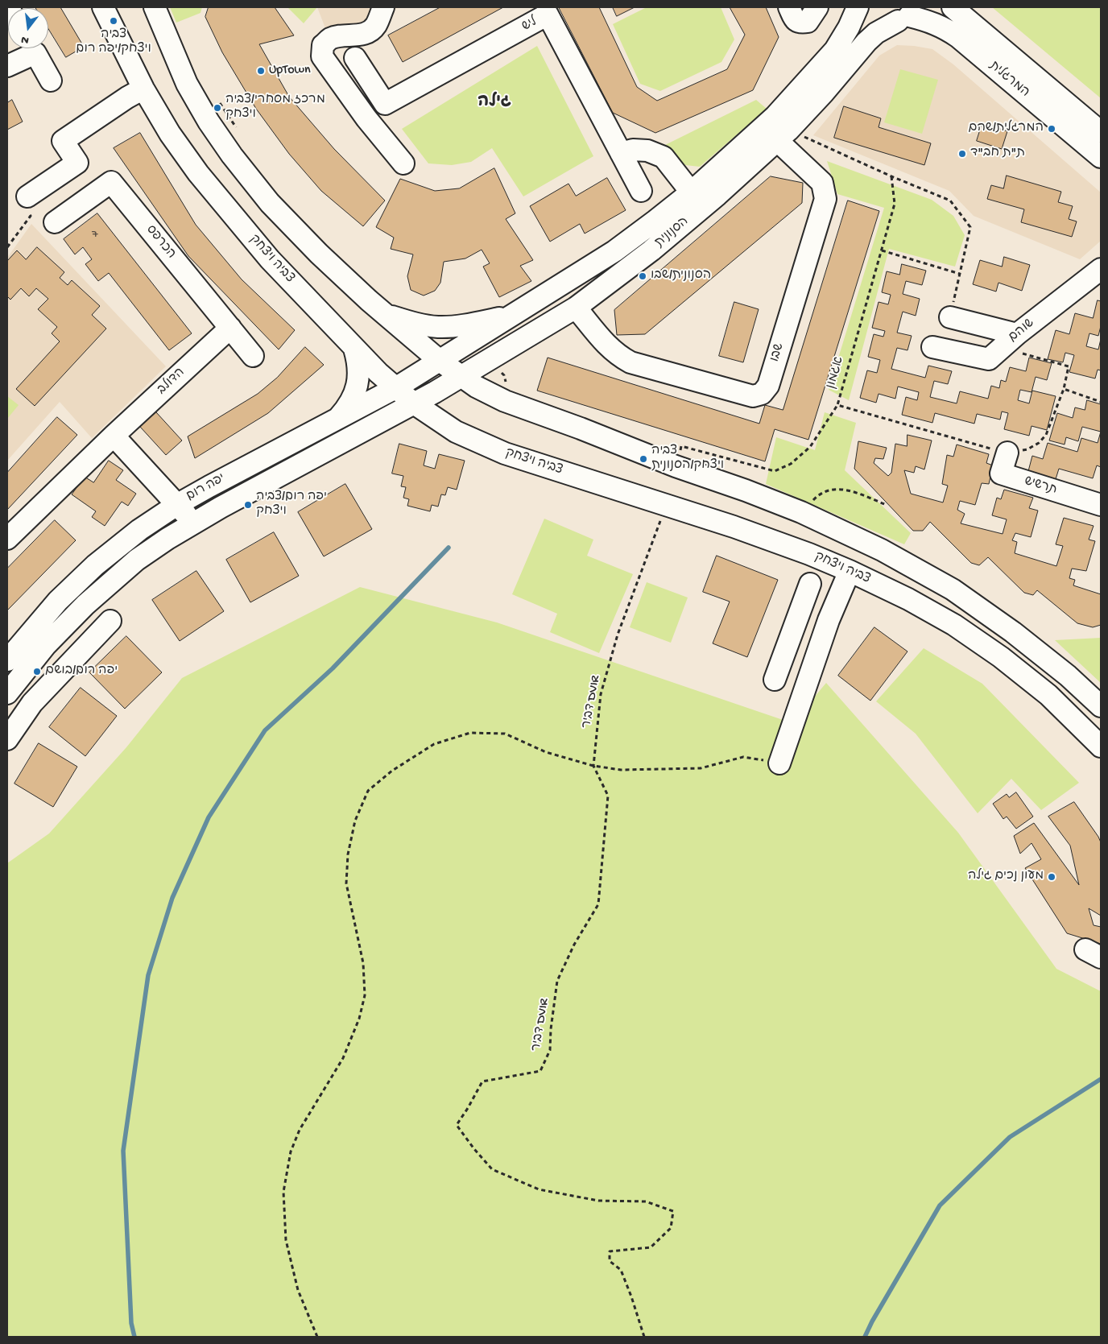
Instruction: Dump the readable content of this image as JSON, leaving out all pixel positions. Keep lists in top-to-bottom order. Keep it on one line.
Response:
{"streets":{"street":["ליש","המרגלית","הסנונית","הכרפס","צביה ויצחק","שוהם","שבו","הדולב","תרשיש","יפה רום"],"path":["אגמון","דביר DVIR"]},"crossings":[["המרגלית","הסנונית"],["הסנונית","צביה ויצחק"],["הסנונית","שבו"],["הסנונית","יפה רום"],["הכרפס","הדולב"],["צביה ויצחק","יפה רום"],["אגמון","תרשיש"]],"districts":["גילה"],"places":["צביה ויצחק/יפה רום","UpTown","מרכז מסחרי/צביה ויצחק","המרגלית/שהם","ת\"ת חב\"ד","הסנונית/שבו","צביה ויצחק/הסנונית","יפה רום/צביה ויצחק","יפה רום/בושם","מעון נכים גילה"],"house_numbers":["7"],"north":"bottom"}
